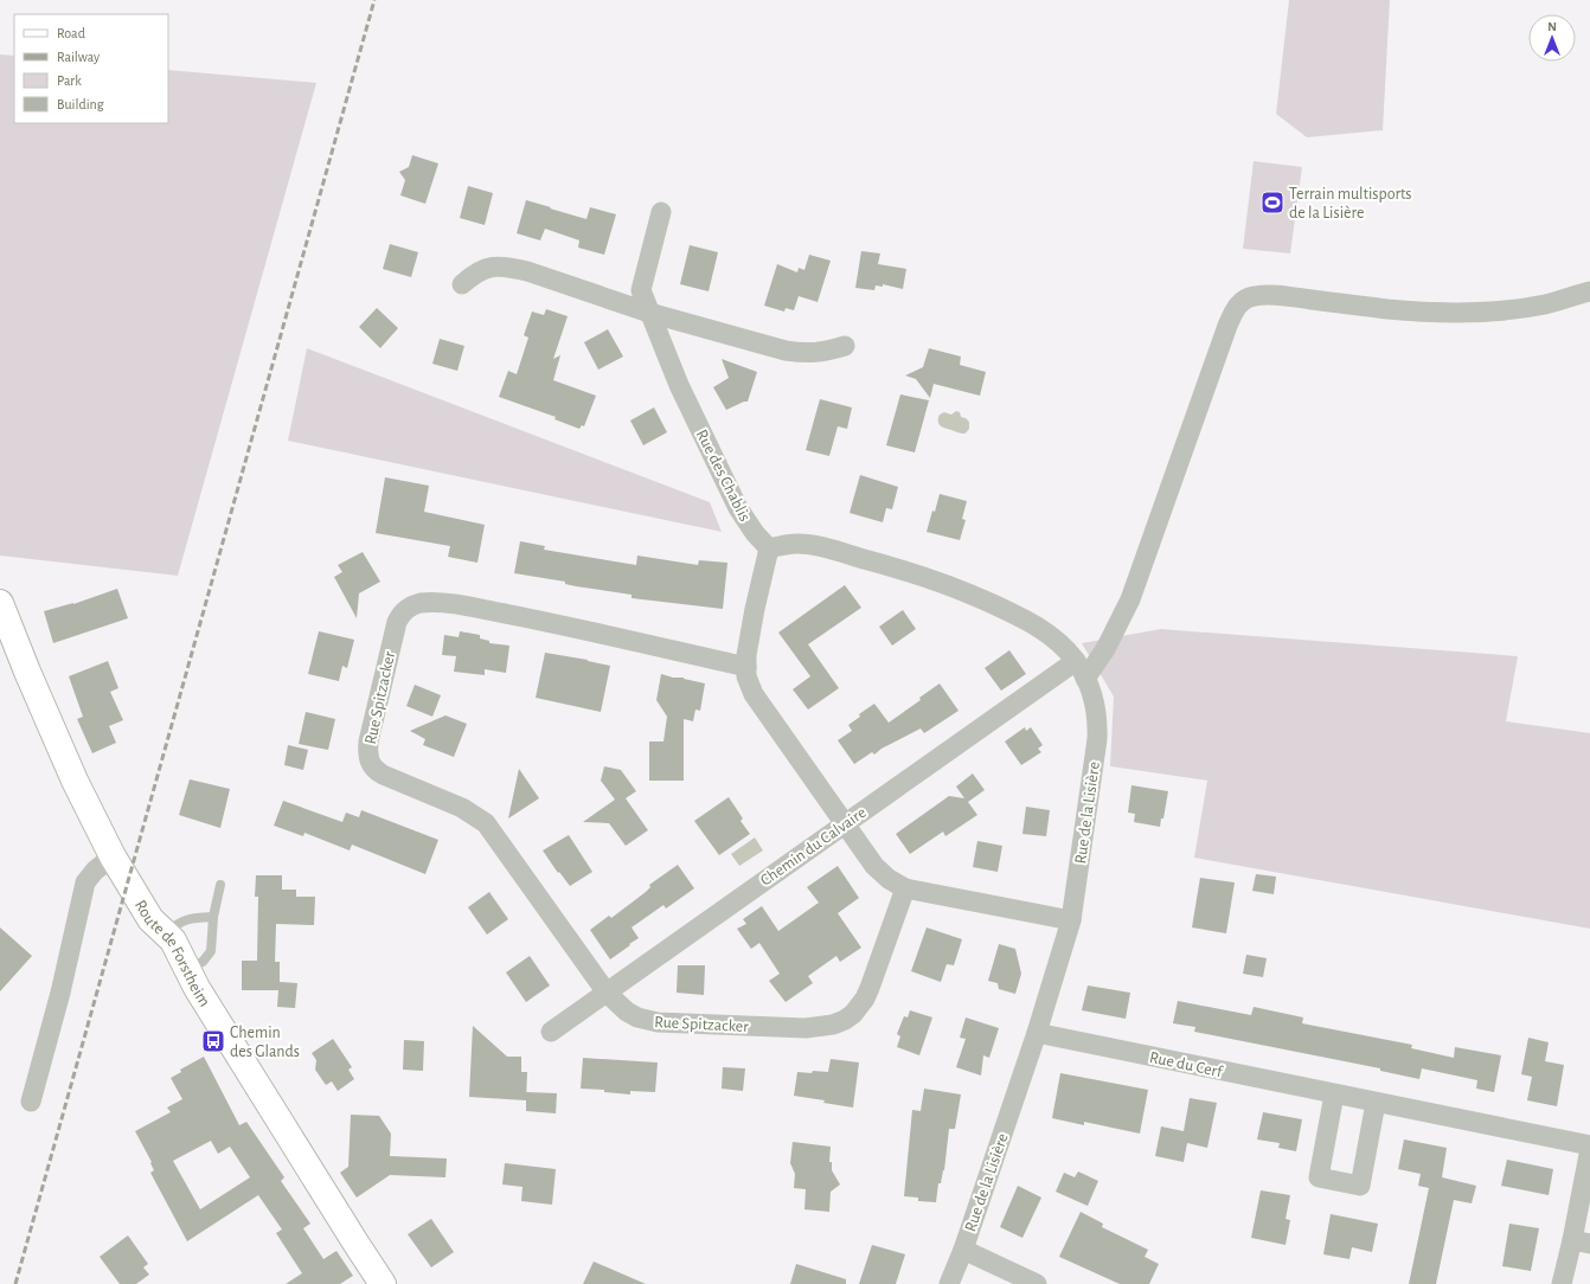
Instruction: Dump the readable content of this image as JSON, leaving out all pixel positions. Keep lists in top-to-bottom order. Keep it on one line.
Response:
{"streets":{"street":["Rue des Chablis","Rue Spitzacker","Rue de la Lisière","Chemin du Calvaire","Route de Forstheim","Rue du Cerf"]},"crossings":[["Rue des Chablis","Rue de la Lisière"],["Rue Spitzacker","Chemin du Calvaire"],["Rue de la Lisière","Chemin du Calvaire"],["Rue de la Lisière","Rue du Cerf"]],"places":{"sports":["Terrain multisports de la Lisière"],"bus stop":["Chemin des Glands"]},"legend":["Road","Railway","Park","Building"],"north":"top"}
